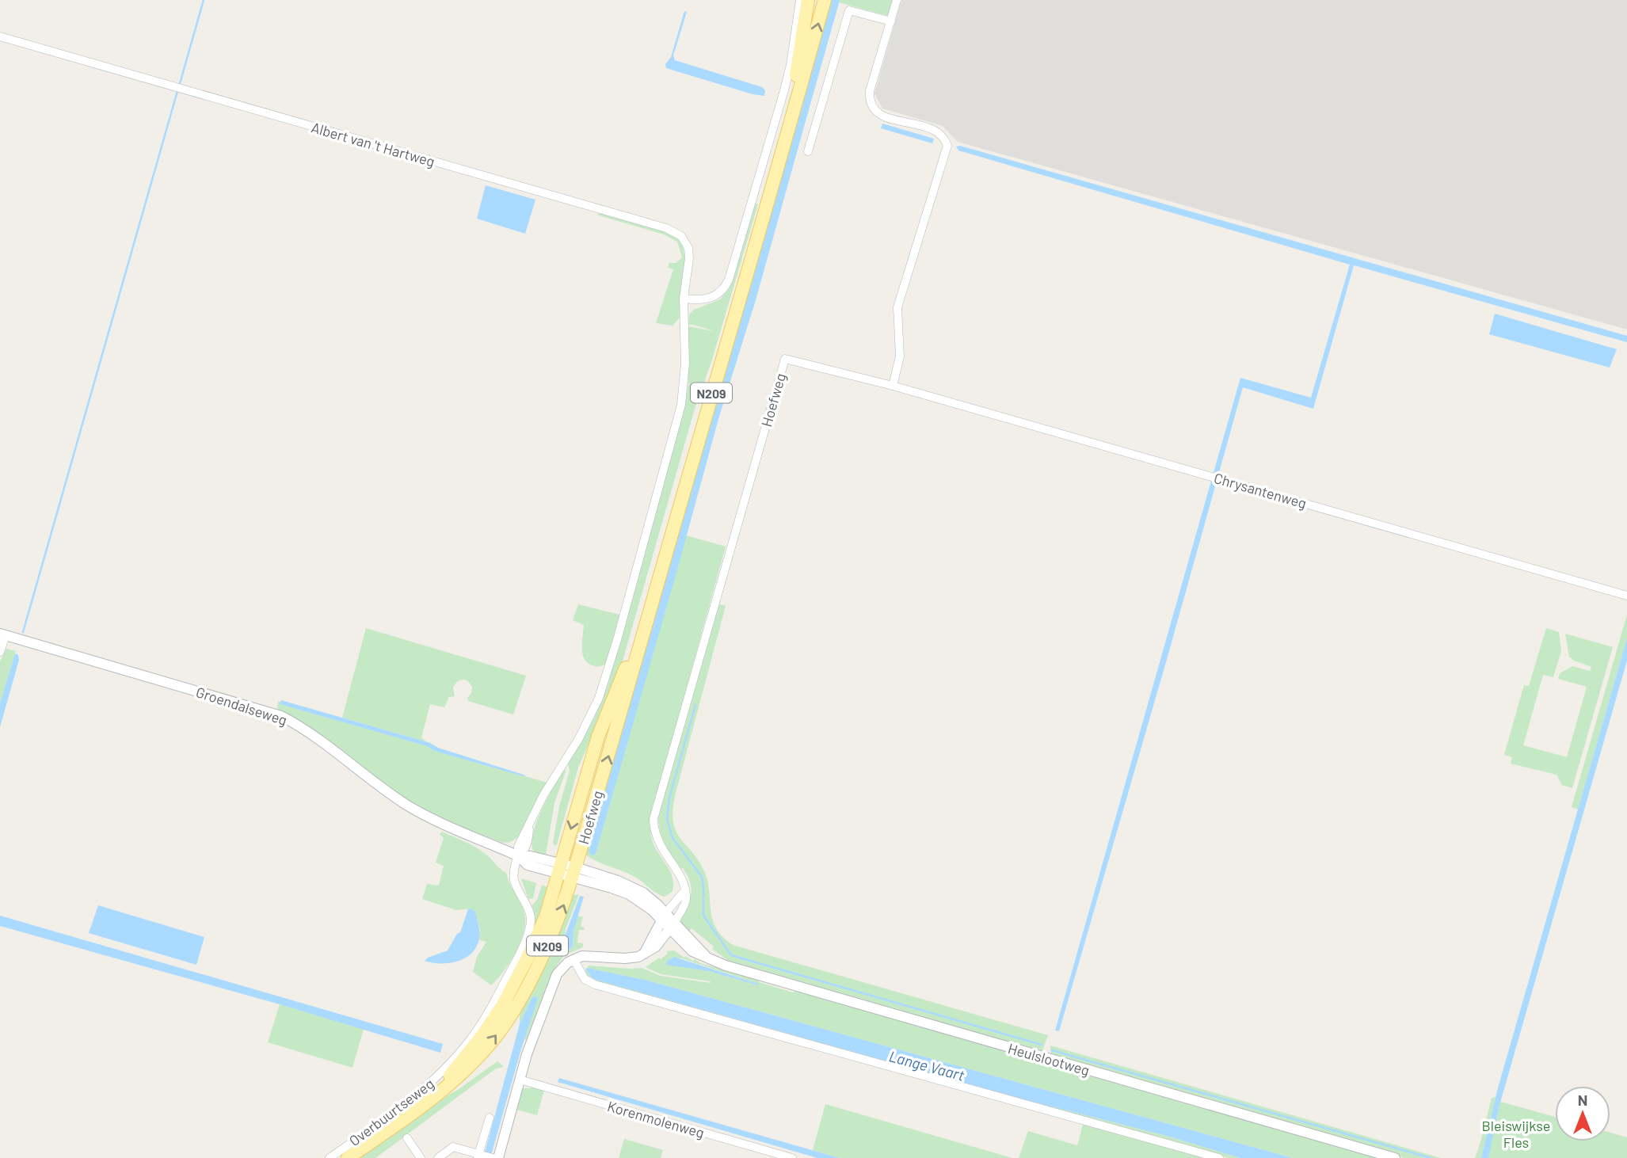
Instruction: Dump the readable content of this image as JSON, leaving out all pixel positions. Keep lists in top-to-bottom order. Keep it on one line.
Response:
{"streets":{"main road":["N209","Hoefweg","Overbuurtseweg"],"street":["Albert van 't Hartweg","Chrysantenweg","Groendalseweg","Heulslootweg","Korenmolenweg"]},"crossings":[["Hoefweg","Chrysantenweg"],["Hoefweg","Groendalseweg"],["Hoefweg","Heulslootweg"],["Hoefweg","Overbuurtseweg"],["Groendalseweg","Heulslootweg"],["Groendalseweg","Overbuurtseweg"],["Heulslootweg","Overbuurtseweg"]],"water":["Lange Vaart"],"parks":["Bleiswijkse Fles"],"north":"top"}
